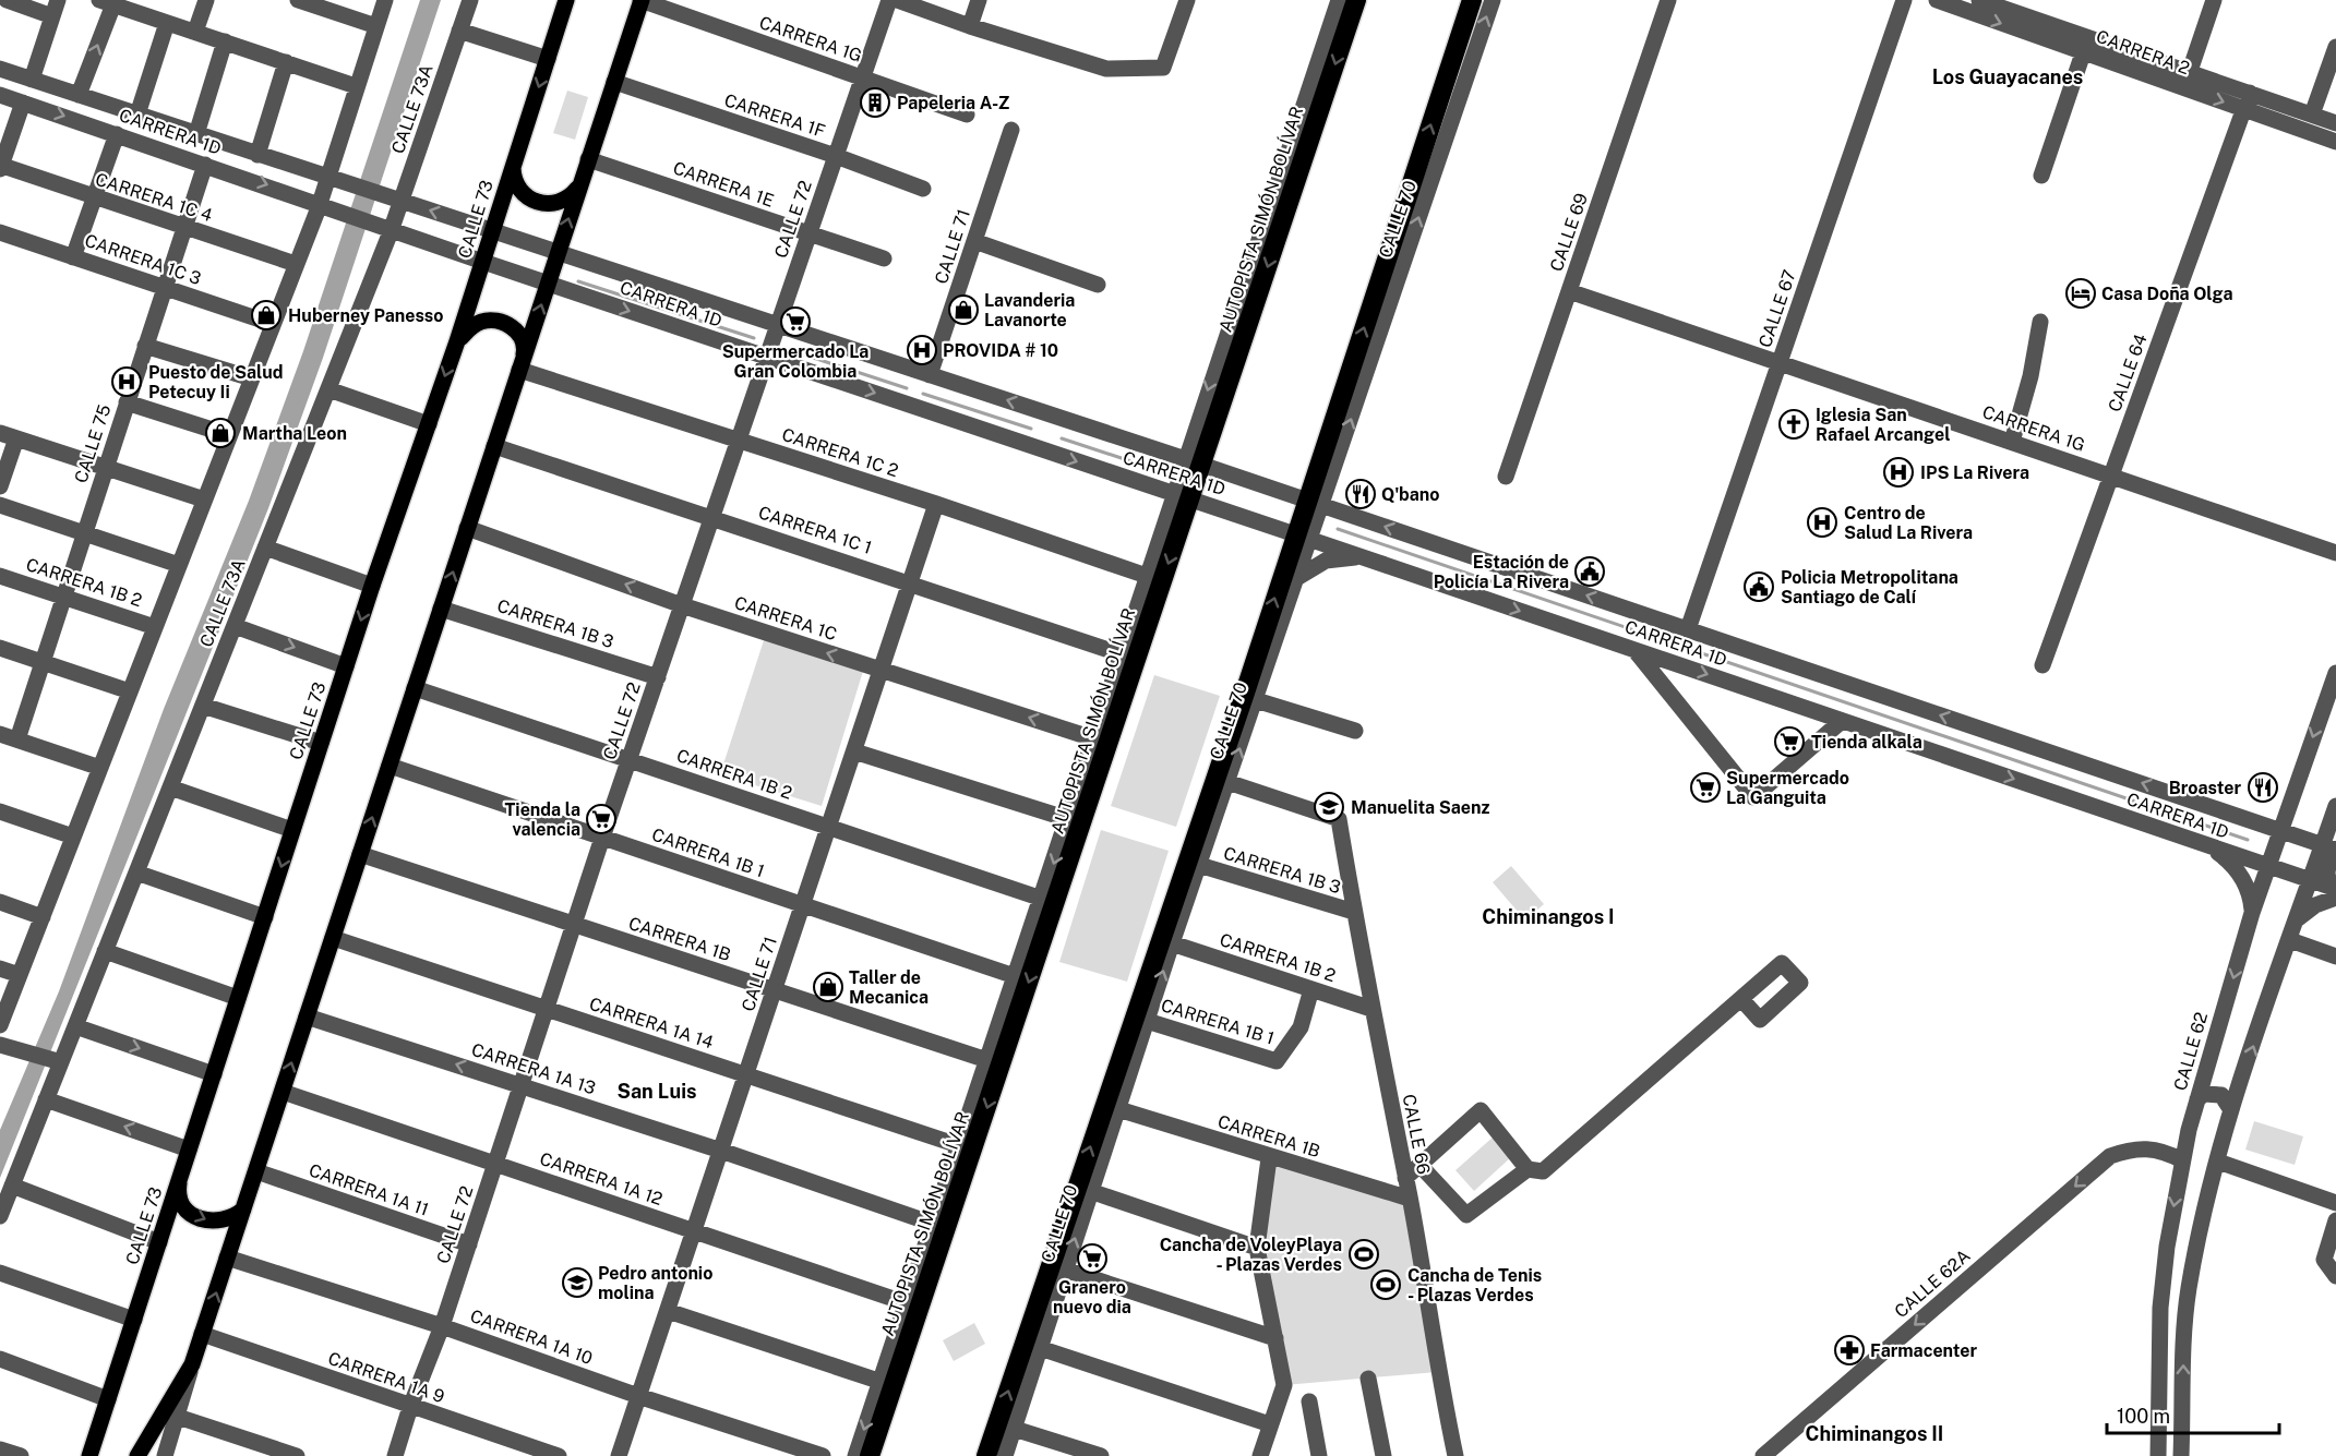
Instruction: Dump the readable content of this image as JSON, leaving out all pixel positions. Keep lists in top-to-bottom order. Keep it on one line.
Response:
{"streets":{"highway":["AUTOPISTA SIMÓN BOLÍVAR"],"main road":["CALLE 73"],"street":["CARRERA 1G","CARRERA 2","CALLE 73A","CARRERA 1F","CARRERA 1D","CARRERA 1E","CARRERA 1C 4","CALLE 72","CALLE 70","CALLE 69","CALLE 71","CARRERA 1C 3","CALLE 67","CALLE 64","CALLE 75","CARRERA 1C 2","CARRERA 1C 1","CARRERA 1B 2","CARRERA 1C","CARRERA 1B 3","CARRERA 1B 1","CARRERA 1B","CARRERA 1A 14","CALLE 62","CARRERA 1A 13","CALLE 66","CARRERA 1A 12","CARRERA 1A 11","CALLE 62A","CARRERA 1A 10","CARRERA 1A 9"]},"crossings":[["CARRERA 1G","CALLE 72"],["CARRERA 1G","CALLE 69"],["CARRERA 1G","CALLE 67"],["CARRERA 1G","CALLE 64"],["CARRERA 2","CALLE 64"],["CALLE 73A","CARRERA 1D"],["CARRERA 1F","CALLE 72"],["CARRERA 1D","CALLE 73"],["CARRERA 1D","CALLE 72"],["CARRERA 1D","AUTOPISTA SIMÓN BOLÍVAR"],["CARRERA 1D","CALLE 70"],["CARRERA 1D","CALLE 71"],["CARRERA 1D","CALLE 67"],["CARRERA 1D","CALLE 75"],["CARRERA 1D","CALLE 62"],["CARRERA 1E","CALLE 72"],["CARRERA 1C 4","CALLE 75"],["CALLE 72","CARRERA 1C 2"],["CALLE 72","CARRERA 1C 1"],["CALLE 72","CARRERA 1B 2"],["CALLE 72","CARRERA 1C"],["CALLE 72","CARRERA 1B 3"],["CALLE 72","CARRERA 1B 1"],["CALLE 72","CARRERA 1B"],["CALLE 72","CARRERA 1A 14"],["CALLE 72","CARRERA 1A 13"],["CALLE 72","CARRERA 1A 12"],["CALLE 72","CARRERA 1A 11"],["CALLE 72","CARRERA 1A 10"],["CALLE 72","CARRERA 1A 9"],["AUTOPISTA SIMÓN BOLÍVAR","CARRERA 1C"],["CALLE 70","CARRERA 1B 2"],["CALLE 70","CARRERA 1B 3"],["CALLE 70","CARRERA 1B 1"],["CALLE 70","CARRERA 1B"],["CALLE 70","CALLE 66"],["CALLE 71","CARRERA 1C 2"],["CALLE 71","CARRERA 1C 1"],["CALLE 71","CARRERA 1B 2"],["CALLE 71","CARRERA 1C"],["CALLE 71","CARRERA 1B 1"],["CALLE 71","CARRERA 1B"],["CALLE 71","CARRERA 1A 14"],["CALLE 71","CARRERA 1A 13"],["CALLE 71","CARRERA 1A 12"],["CALLE 71","CARRERA 1A 10"],["CARRERA 1C 3","CALLE 75"],["CALLE 75","CARRERA 1B 2"],["CARRERA 1B 2","CARRERA 1B 1"],["CARRERA 1B 2","CALLE 66"],["CARRERA 1B 3","CALLE 66"],["CARRERA 1B","CALLE 66"],["CALLE 62","CALLE 62A"]],"one_way":["CALLE 62A"],"districts":["Los Guayacanes","Chiminangos I","San Luis","Chiminangos II"],"places":{"building":["Papeleria A-Z"],"hotel":["Casa Doña Olga"],"shop":["Lavanderia Lavanorte","Huberney Panesso","Martha Leon","Taller de Mecanica"],"supermarket":["Supermercado La Gran Colombia","Tienda alkala","Supermercado La Ganguita","Tienda la valencia","Granero nuevo dia"],"hospital":["PROVIDA # 10","Puesto de Salud Petecuy Ii","IPS La Rivera","Centro de Salud La Rivera"],"church":["Iglesia San Rafael Arcangel"],"restaurant":["Q'bano","Broaster"],"public building":["Estación de Policía La Rivera","Policia Metropolitana Santiago de Calí"],"school or university":["Manuelita Saenz","Pedro antonio molina"],"sports":["Cancha de VoleyPlaya - Plazas Verdes","Cancha de Tenis - Plazas Verdes"],"pharmacy":["Farmacenter"]},"scale_bar":"100 m"}
